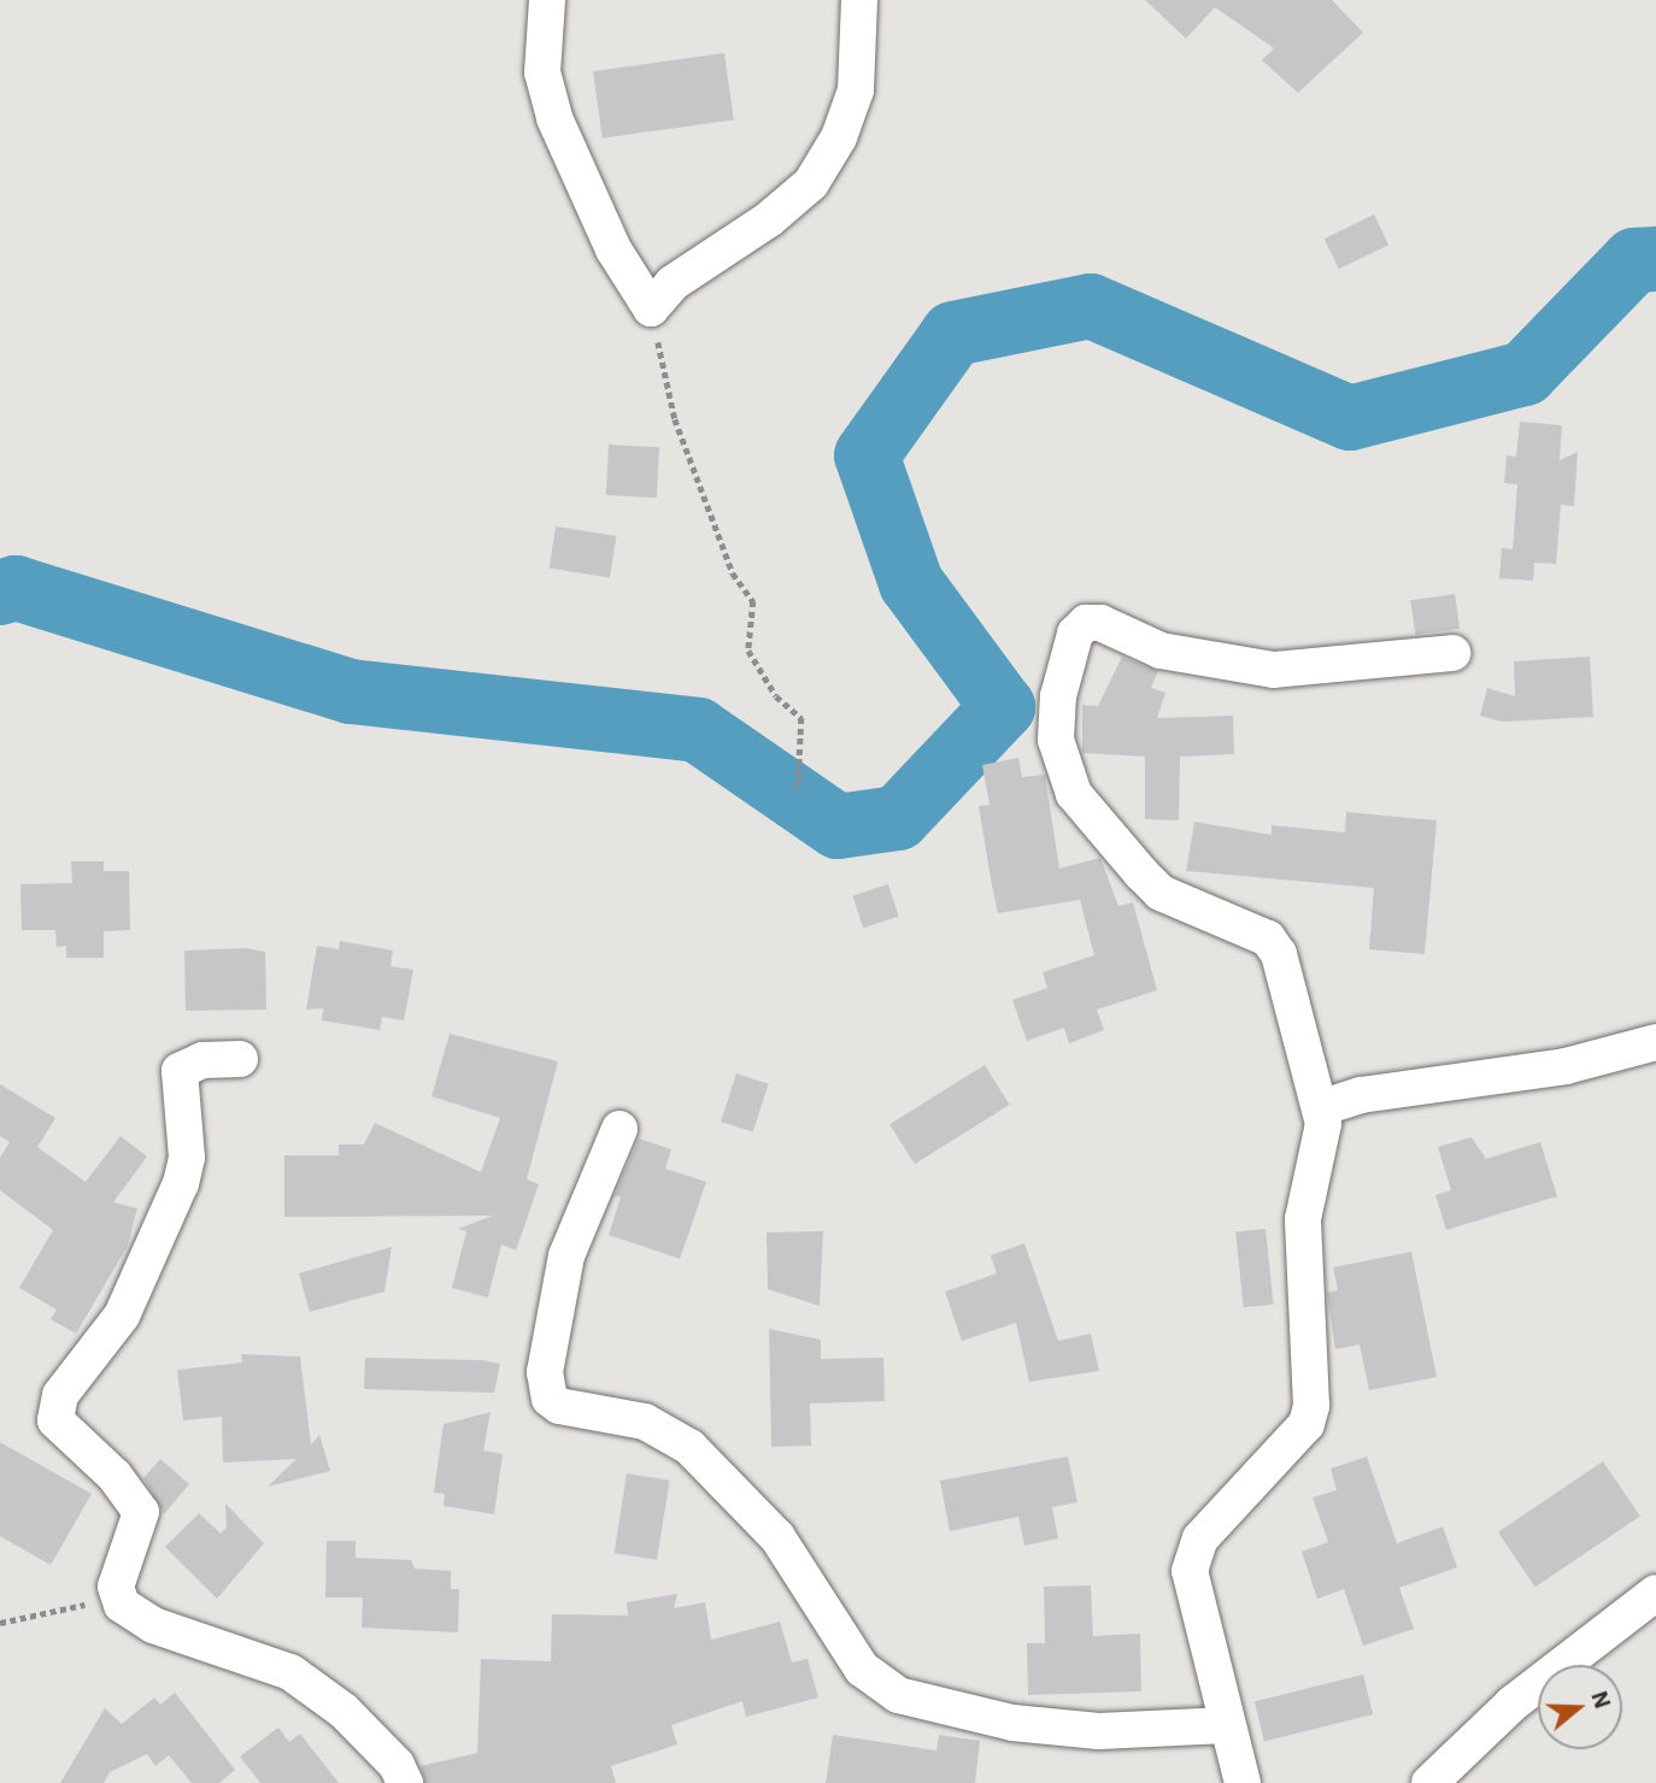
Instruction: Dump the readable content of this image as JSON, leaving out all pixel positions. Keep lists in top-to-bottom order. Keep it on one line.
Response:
{"north":"right"}
